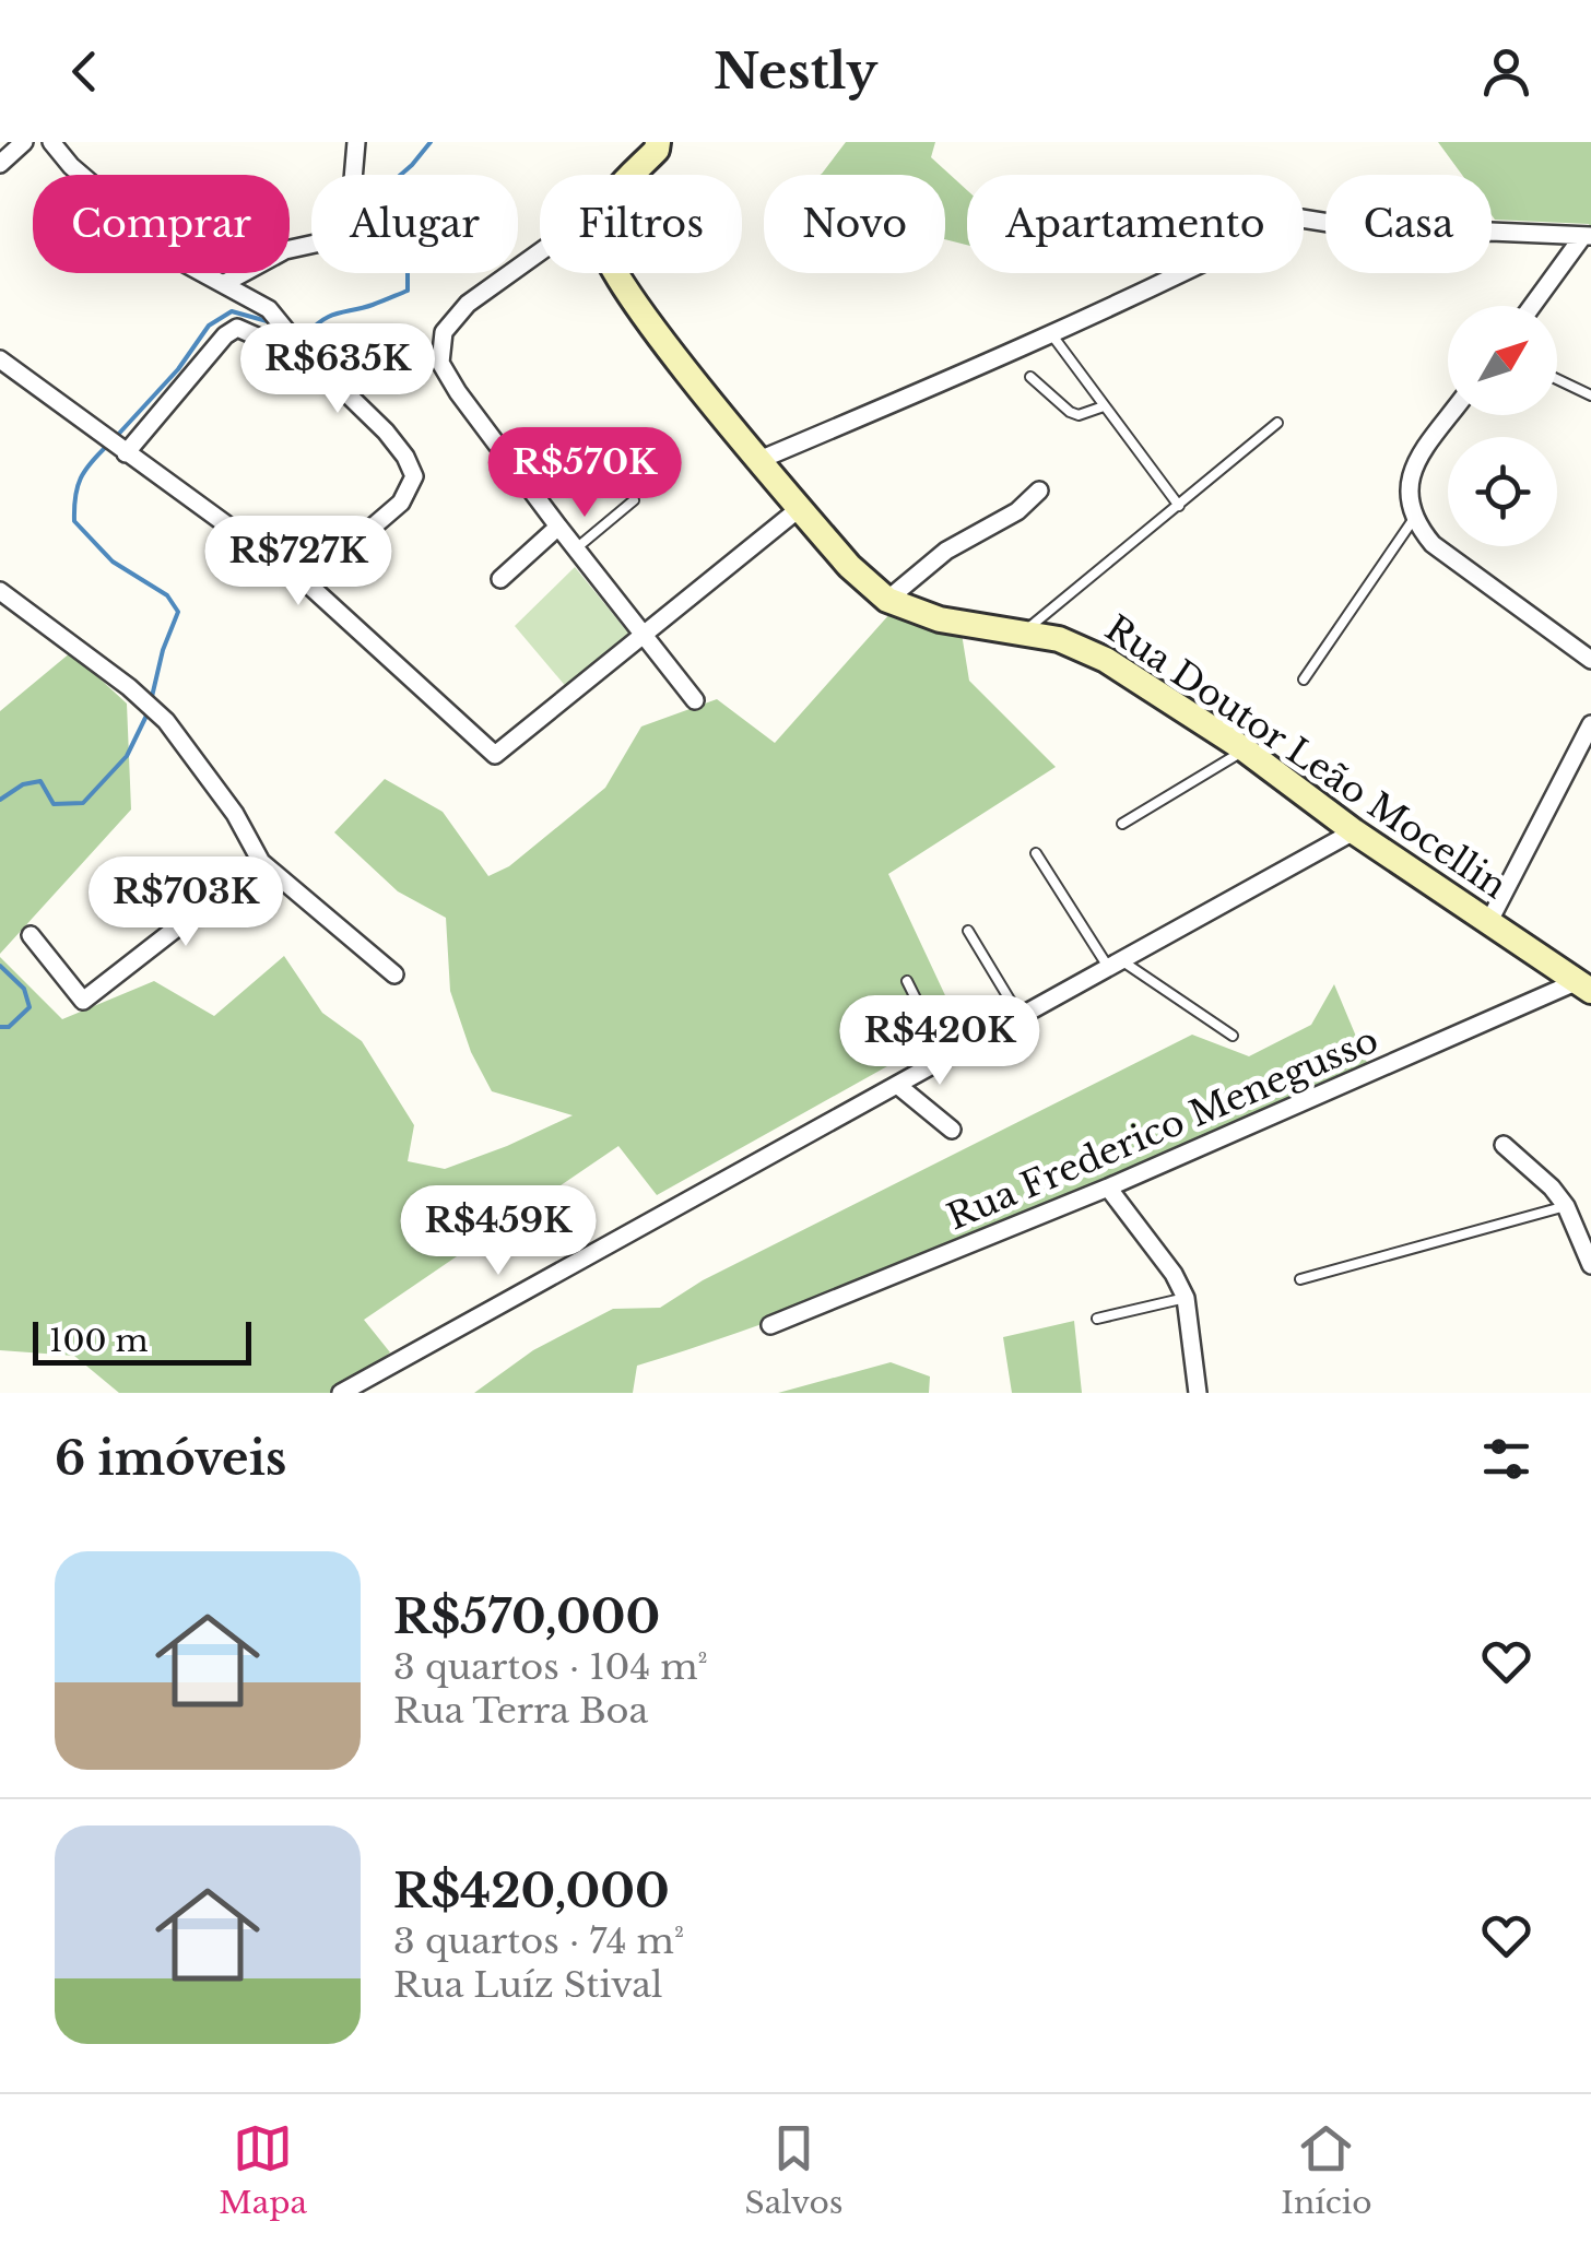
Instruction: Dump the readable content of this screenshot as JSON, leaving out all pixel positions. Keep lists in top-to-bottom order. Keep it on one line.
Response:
{"streets":{"street":["Rua Doutor Leão Mocellin","Rua Frederico Menegusso"]},"crossings":[["Rua Doutor Leão Mocellin","Rua Frederico Menegusso"]],"scale_bar":"100 m","north":"top right","page":{"header":"Nestly","chip":["Comprar","Alugar","Filtros","Novo","Apartamento","Casa"],"price":["R$635K","R$570K","R$727K","R$703K","R$420K","R$459K"],"scale":"100 m","heading":"6 imóveis","list":[{"name":"R$570,000","note":"3 quartos · 104 m² · Rua Terra Boa"},{"name":"R$420,000","note":"3 quartos · 74 m² · Rua Luíz Stival"}],"tabs":["Mapa","Salvos","Início"]}}
